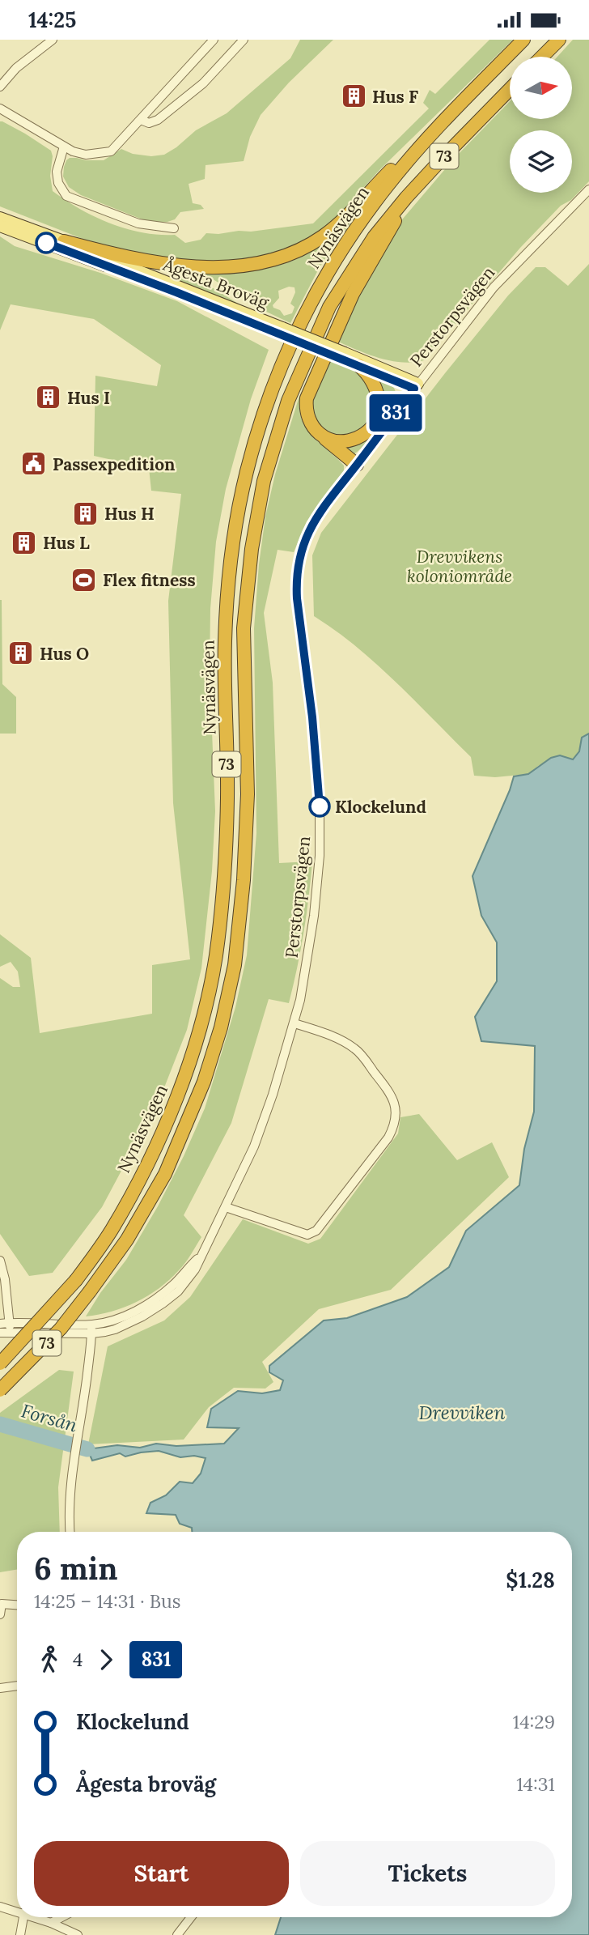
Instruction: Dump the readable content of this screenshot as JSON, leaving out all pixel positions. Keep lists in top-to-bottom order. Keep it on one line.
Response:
{"streets":{"highway":["73","Nynäsvägen"],"main road":["Ågesta Broväg"],"street":["Perstorpsvägen"]},"crossings":[["Ågesta Broväg","Perstorpsvägen"]],"water":["Drevviken","Forsån"],"parks":["Drevvikens koloniområde"],"places":{"building":["Hus F","Hus I","Hus H","Hus L","Hus O"],"public building":["Passexpedition"],"sports":["Flex fitness"],"other":["Klockelund"]},"lines":["bus line 831"],"north":"right","page":{"status":"14:25","on_map":"831","heading":["6 min","14:25 – 14:31 · Bus","$1.28"],"legs":["4","831"],"list":[{"name":"Klockelund","value":"14:29"},{"name":"Ågesta broväg","value":"14:31"}],"buttons":["Start","Tickets"]}}
